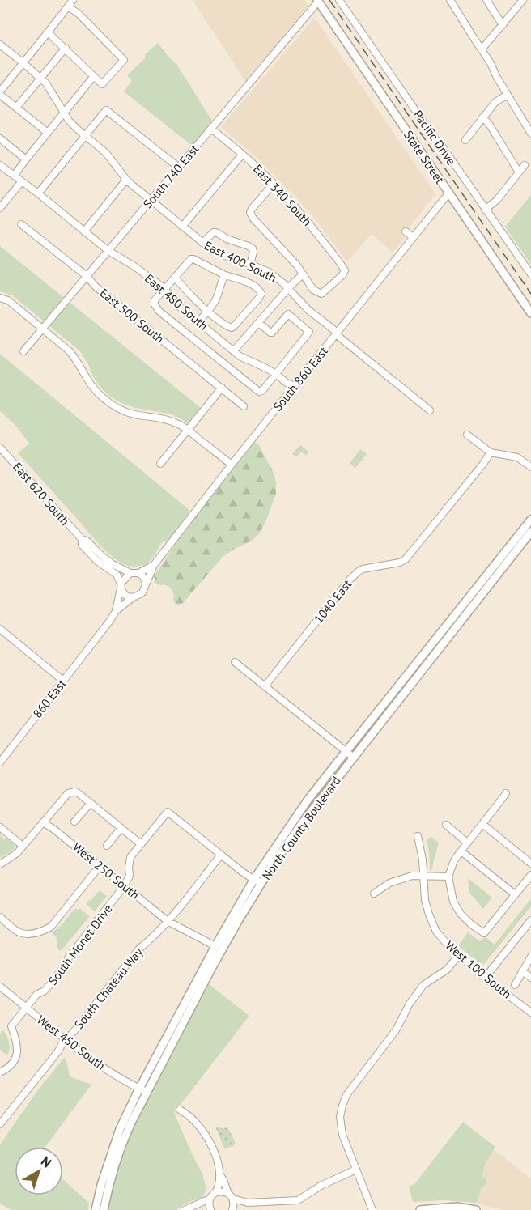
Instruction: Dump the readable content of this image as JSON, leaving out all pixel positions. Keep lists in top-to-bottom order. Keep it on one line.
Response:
{"streets":{"main road":["State Street","North County Boulevard"],"street":["Pacific Drive","South 740 East","East 340 South","East 400 South","East 480 South","East 500 South","South 860 East","East 620 South","1040 East","860 East","West 250 South","South Monet Drive","West 100 South","South Chateau Way","West 450 South"]},"crossings":[["State Street","South 740 East"],["State Street","South 860 East"],["South 740 East","East 340 South"],["South 740 East","East 400 South"],["South 740 East","East 480 South"],["South 740 East","East 500 South"],["East 400 South","South 860 East"],["East 480 South","South 860 East"],["South 860 East","East 620 South"],["North County Boulevard","West 250 South"],["North County Boulevard","West 450 South"],["West 250 South","South Monet Drive"],["West 250 South","South Chateau Way"],["South Monet Drive","South Chateau Way"],["South Monet Drive","West 450 South"],["South Chateau Way","West 450 South"]],"north":"top right"}
